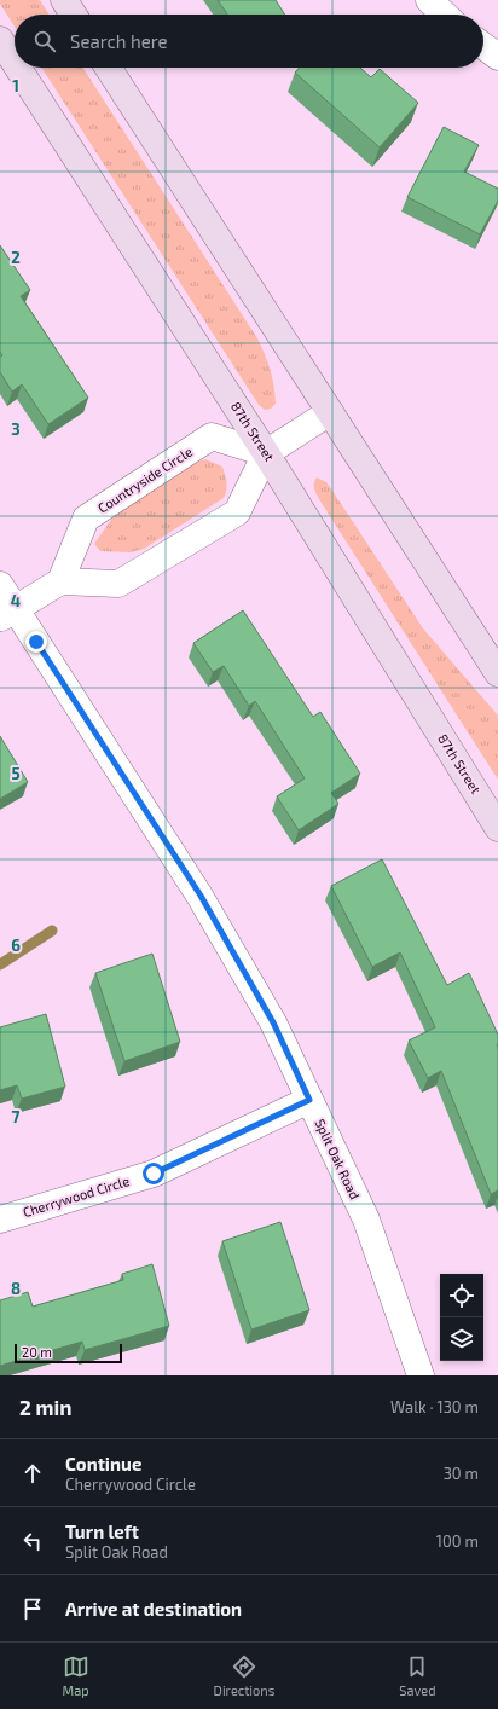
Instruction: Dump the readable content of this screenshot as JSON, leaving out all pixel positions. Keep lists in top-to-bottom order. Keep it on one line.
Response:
{"streets":{"street":["87th Street","Countryside Circle","Split Oak Road","Cherrywood Circle"]},"crossings":[["87th Street","Countryside Circle"],["Split Oak Road","Cherrywood Circle"]],"scale_bar":"20 m","page":{"search":"Search here","scale":"20 m","heading":["2 min","Walk · 130 m"],"list":[["Continue","Cherrywood Circle","30 m"],["Turn left","Split Oak Road","100 m"],"Arrive at destination"],"nav":["Map","Directions","Saved"]},"grid":{"rows":["1","2","3","4","5","6","7","8"]}}
